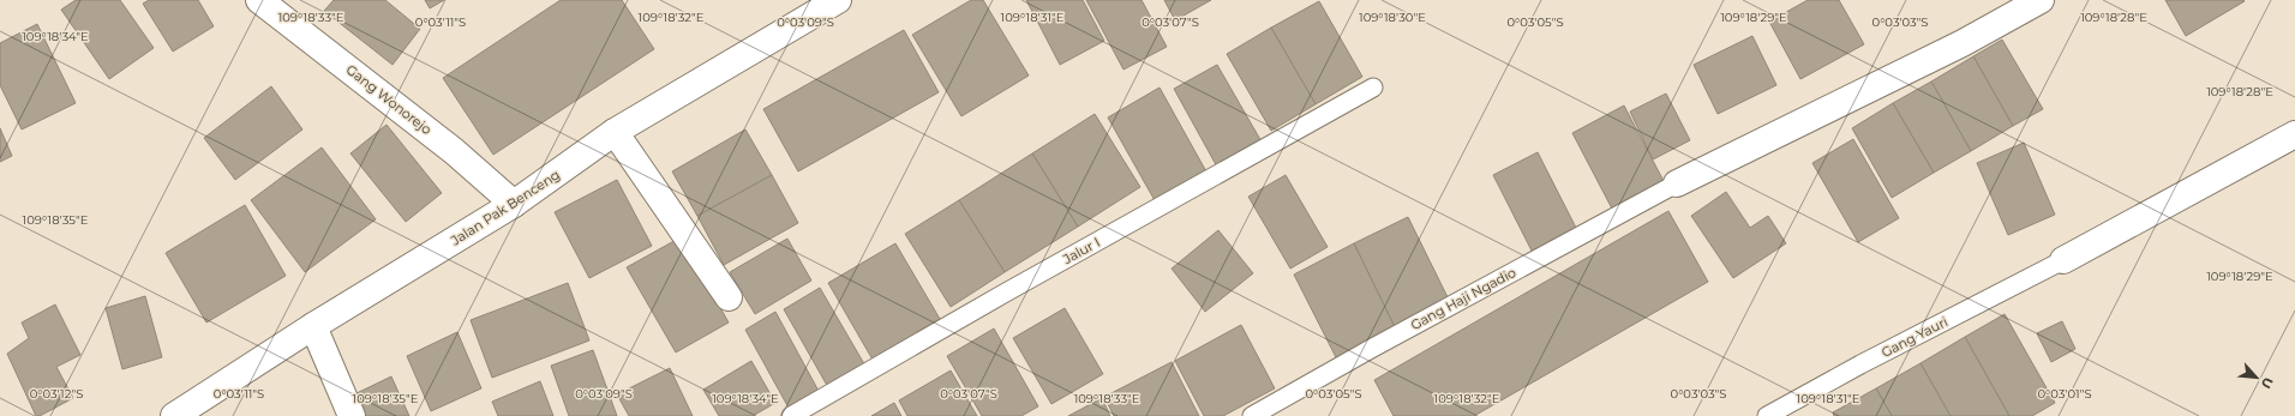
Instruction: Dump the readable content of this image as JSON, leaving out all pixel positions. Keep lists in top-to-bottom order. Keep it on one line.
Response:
{"streets":{"street":["Gang Wonorejo","Jalan Pak Benceng"],"lane":["Jalur I","Gang Haji Ngadio","Gang Yauri"]},"crossings":[["Gang Wonorejo","Jalan Pak Benceng"]],"north":"bottom right","coordinates":["109°18'33\"E","109°18'32\"E","109°18'31\"E","109°18'30\"E","109°18'29\"E","109°18'28\"E","0°03'11\"S","0°03'09\"S","0°03'07\"S","0°03'05\"S","0°03'03\"S","109°18'34\"E","109°18'35\"E","0°03'12\"S","0°03'01\"S"]}
